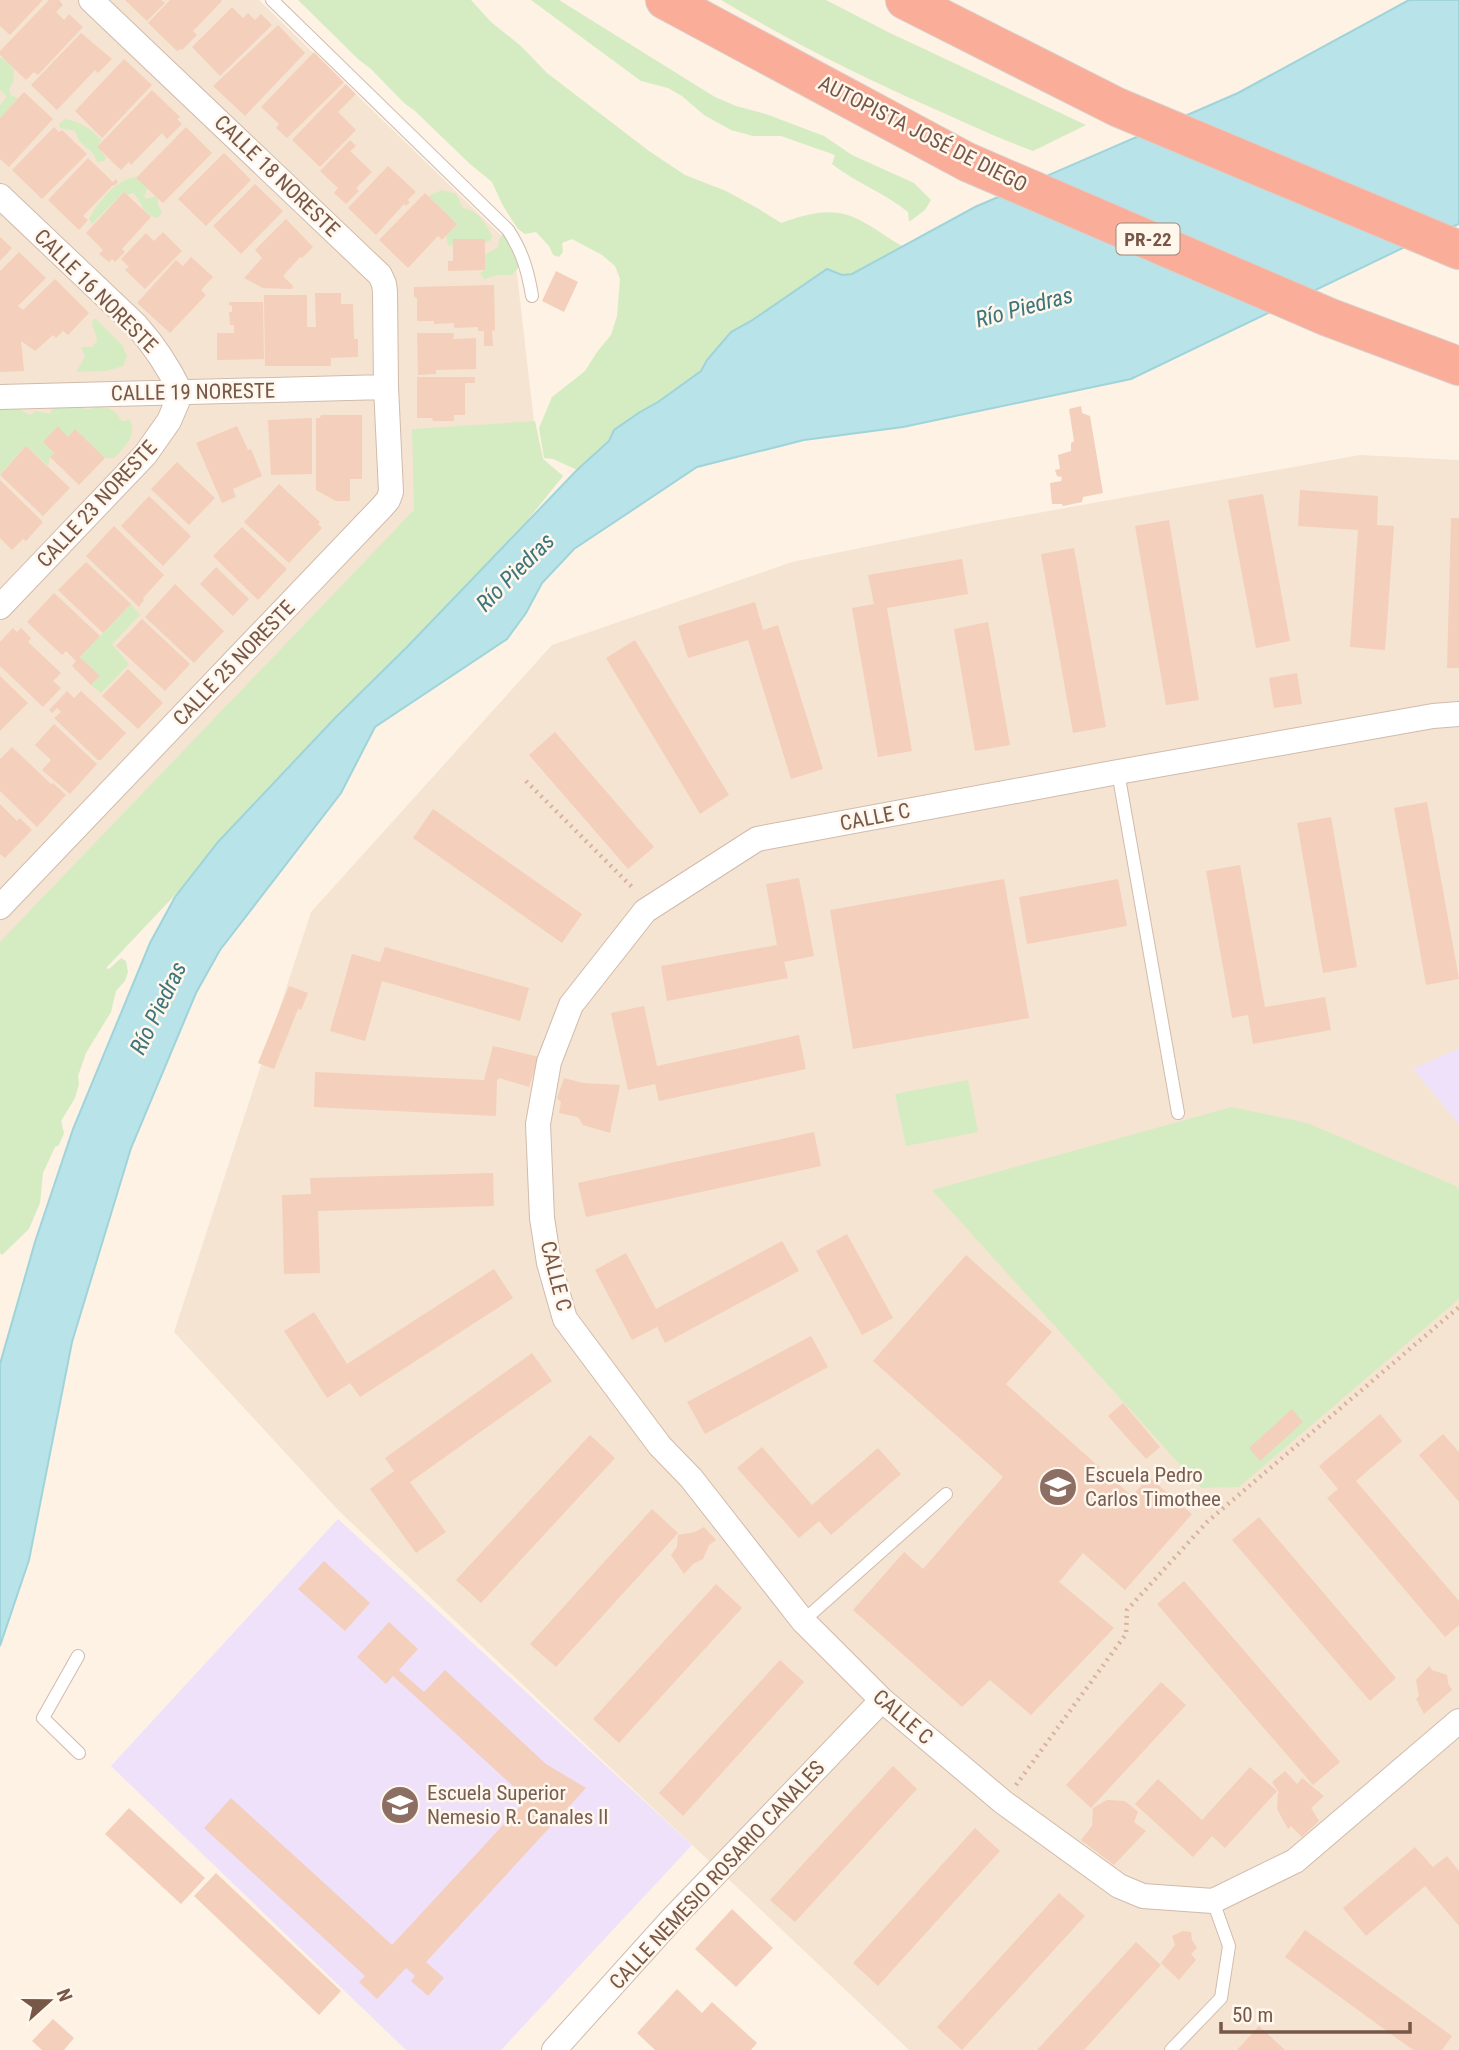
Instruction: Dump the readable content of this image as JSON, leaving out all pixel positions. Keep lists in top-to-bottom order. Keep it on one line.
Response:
{"streets":{"highway":["AUTOPISTA JOSÉ DE DIEGO","PR-22"],"street":["CALLE 18 NORESTE","CALLE 16 NORESTE","CALLE 19 NORESTE","CALLE 23 NORESTE","CALLE 25 NORESTE","CALLE C","CALLE NEMESIO ROSARIO CANALES"]},"crossings":[["CALLE 18 NORESTE","CALLE 19 NORESTE"],["CALLE 18 NORESTE","CALLE 25 NORESTE"],["CALLE 16 NORESTE","CALLE 19 NORESTE"],["CALLE 16 NORESTE","CALLE 23 NORESTE"],["CALLE 19 NORESTE","CALLE 23 NORESTE"],["CALLE 19 NORESTE","CALLE 25 NORESTE"],["CALLE C","CALLE NEMESIO ROSARIO CANALES"]],"water":["Río Piedras"],"places":{"school or university":["Escuela Pedro Carlos Timothee","Escuela Superior Nemesio R. Canales II"]},"scale_bar":"50 m","north":"right"}
